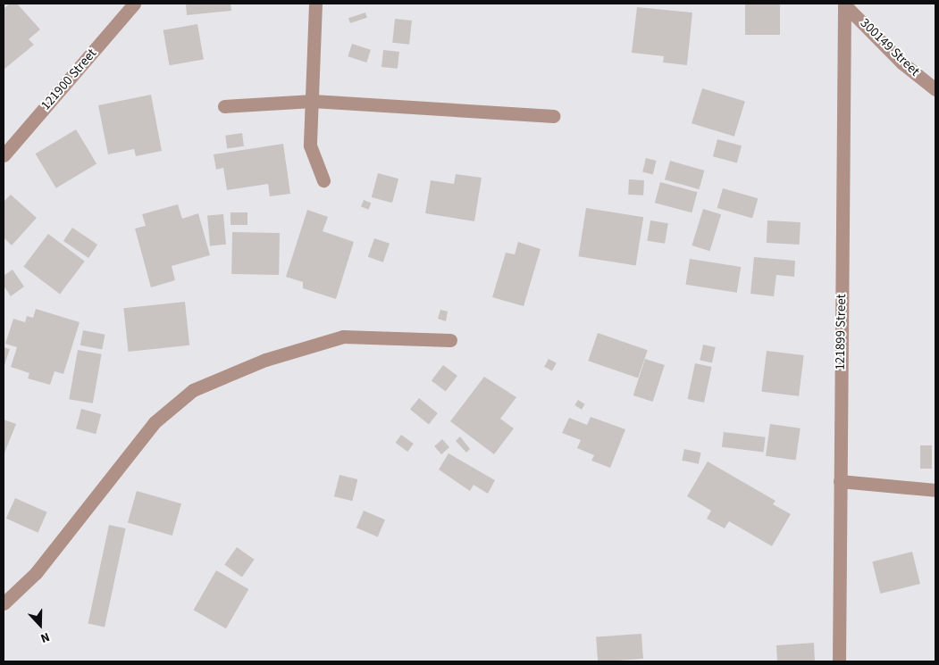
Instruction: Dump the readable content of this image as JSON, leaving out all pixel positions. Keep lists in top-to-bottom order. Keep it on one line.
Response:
{"streets":{"street":["300149 Street","121900 Street","121899 Street"]},"crossings":[["300149 Street","121899 Street"]],"north":"bottom"}
